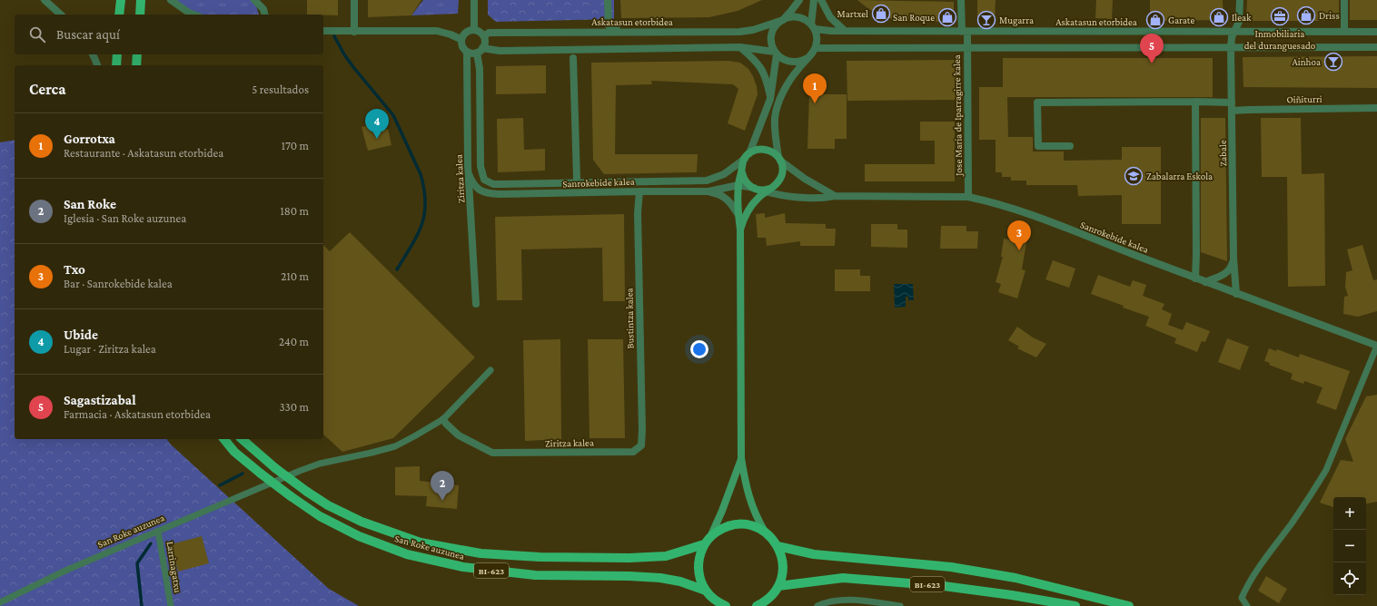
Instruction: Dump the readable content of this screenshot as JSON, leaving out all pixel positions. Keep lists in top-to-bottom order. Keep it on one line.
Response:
{"streets":{"main road":["San Roke auzunea","BI-623"],"street":["Askatasun etorbidea","Oiñiturri","Jose Maria de Iparragirre kalea","Zabale","Ziritza kalea","Sanrokebide kalea","Bustintza kalea"],"lane":["Larrinagatxu"]},"crossings":[["Askatasun etorbidea","Jose Maria de Iparragirre kalea"],["Askatasun etorbidea","Zabale"],["Askatasun etorbidea","Ziritza kalea"],["Askatasun etorbidea","Sanrokebide kalea"],["Oiñiturri","Zabale"],["Jose Maria de Iparragirre kalea","Sanrokebide kalea"],["Zabale","Sanrokebide kalea"],["Ziritza kalea","Sanrokebide kalea"],["Ziritza kalea","Bustintza kalea"],["Ziritza kalea","San Roke auzunea"],["Sanrokebide kalea","Bustintza kalea"],["San Roke auzunea","Larrinagatxu"],["San Roke auzunea","BI-623"]],"places":{"shop":["Martxel","Driss","San Roque","Ileak","Garate"],"office":["Inmobiliaria del duranguesado"],"bar":["Mugarra","Ainhoa"],"school or university":["Zabalarra Eskola"]},"page":{"search":"Buscar aquí","pins":["5","1","4","3","2"],"heading":["Cerca","5 resultados"],"list":[{"mark":"1","name":"Gorrotxa","note":"Restaurante · Askatasun etorbidea","value":"170 m"},{"mark":"2","name":"San Roke","note":"Iglesia · San Roke auzunea","value":"180 m"},{"mark":"3","name":"Txo","note":"Bar · Sanrokebide kalea","value":"210 m"},{"mark":"4","name":"Ubide","note":"Lugar · Ziritza kalea","value":"240 m"},{"mark":"5","name":"Sagastizabal","note":"Farmacia · Askatasun etorbidea","value":"330 m"}],"map_buttons":["+","−"]}}
